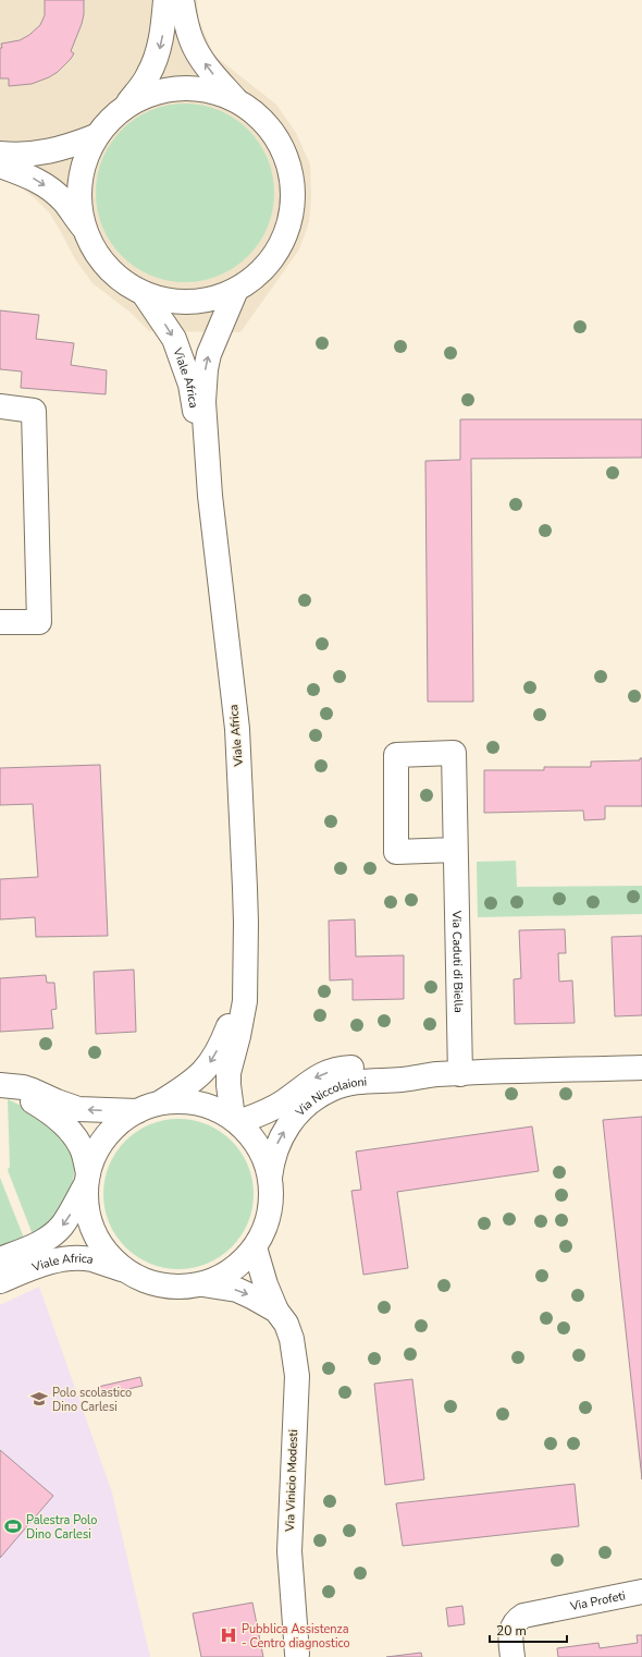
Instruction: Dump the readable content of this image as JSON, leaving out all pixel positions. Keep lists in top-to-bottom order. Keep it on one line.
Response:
{"streets":{"street":["Viale Africa","Via Caduti di Biella","Via Niccolaioni","Via Vinicio Modesti","Via Profeti"]},"crossings":[["Viale Africa","Via Niccolaioni"],["Viale Africa","Via Vinicio Modesti"],["Via Caduti di Biella","Via Niccolaioni"]],"places":{"school or university":["Polo scolastico Dino Carlesi"],"sports":["Palestra Polo Dino Carlesi"],"hospital":["Pubblica Assistenza - Centro diagnostico"]},"scale_bar":"20 m"}
